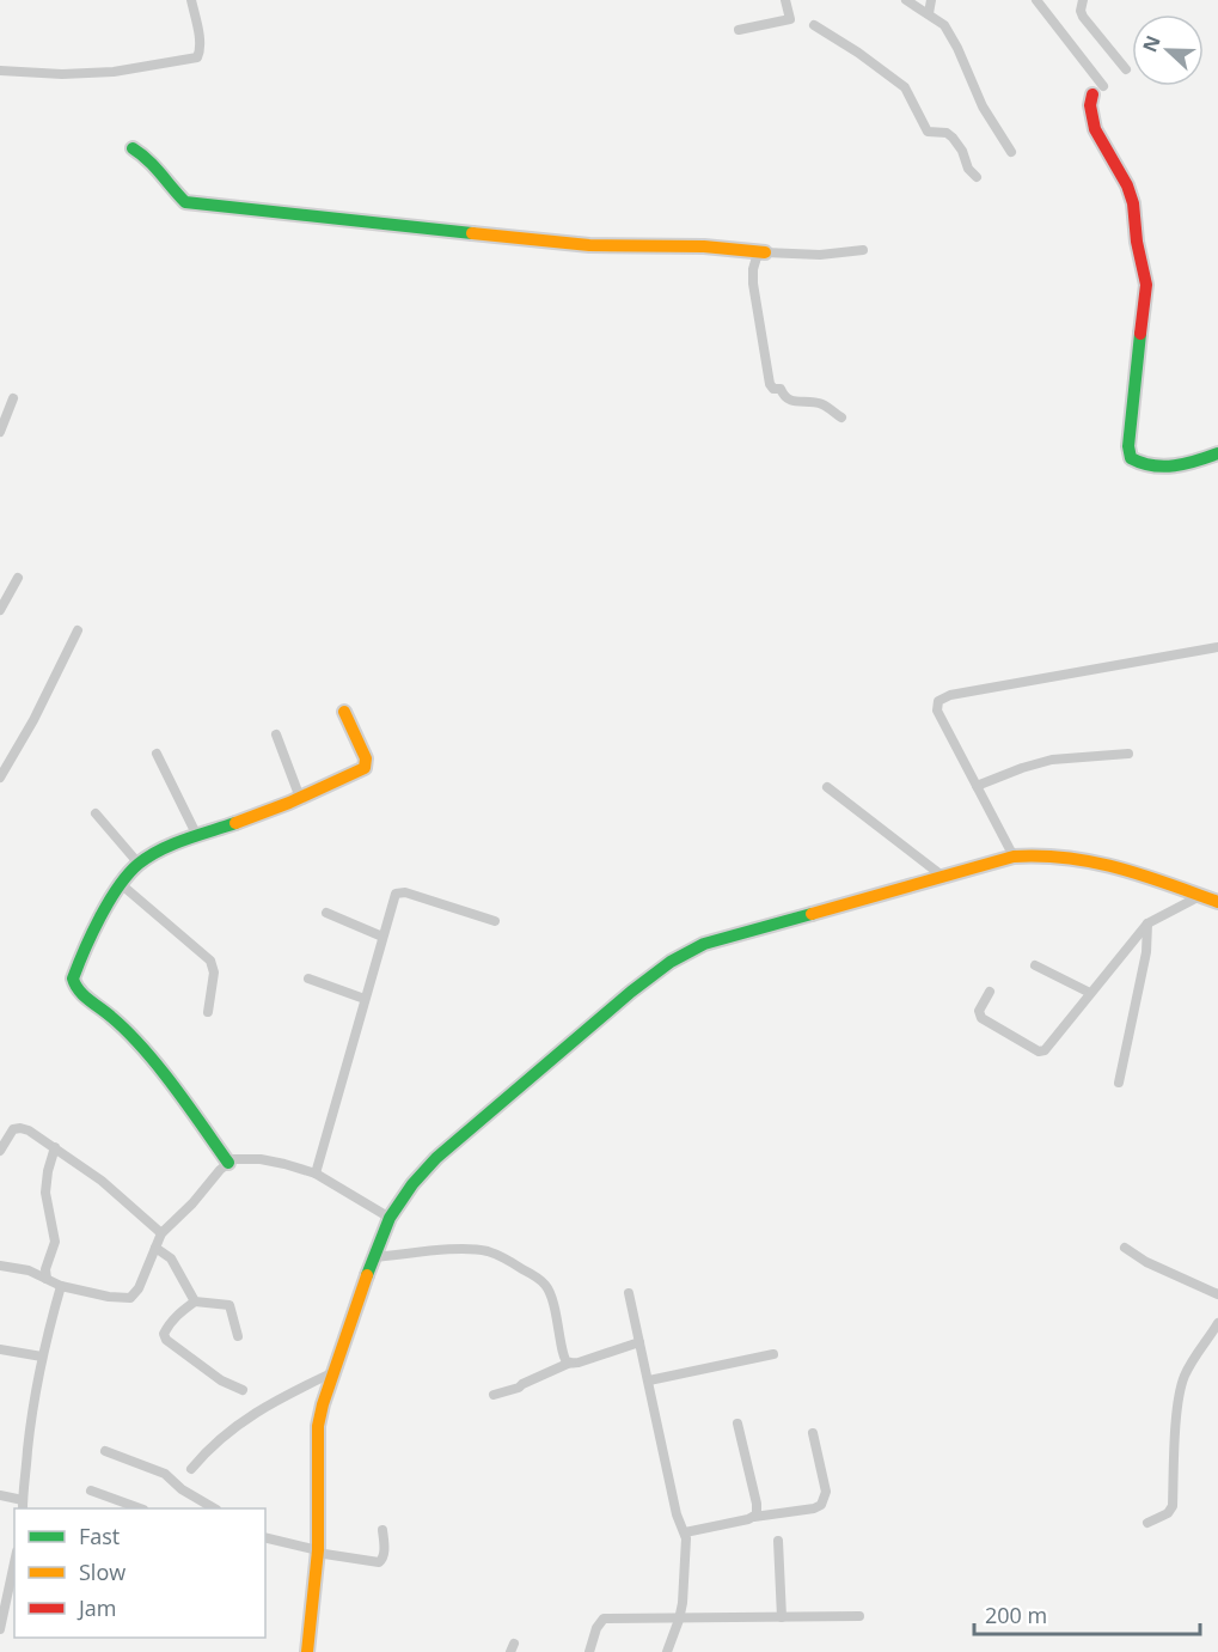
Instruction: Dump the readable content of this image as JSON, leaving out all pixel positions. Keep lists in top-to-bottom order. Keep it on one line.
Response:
{"legend":["Fast","Slow","Jam"],"scale_bar":"200 m","north":"left"}
